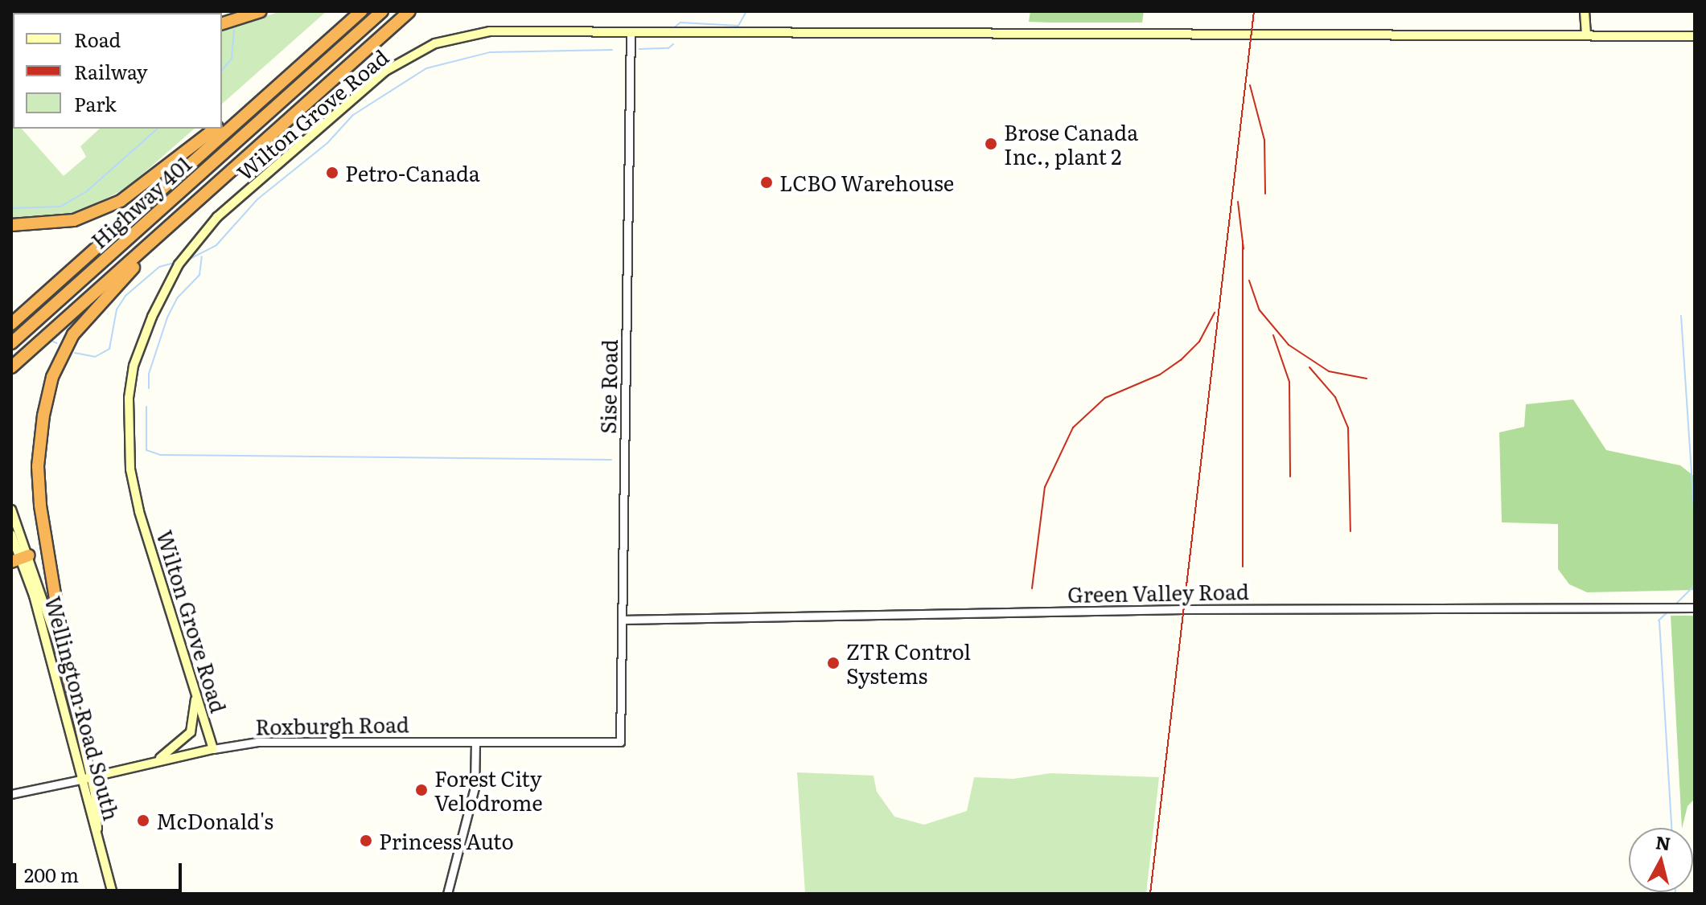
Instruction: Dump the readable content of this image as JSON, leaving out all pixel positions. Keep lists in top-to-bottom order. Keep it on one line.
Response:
{"streets":{"highway":["Highway 401"],"main road":["Wilton Grove Road","Wellington Road South","Roxburgh Road"],"street":["Sise Road","Green Valley Road"]},"crossings":[["Wilton Grove Road","Sise Road"],["Wilton Grove Road","Roxburgh Road"],["Sise Road","Green Valley Road"],["Sise Road","Roxburgh Road"],["Wellington Road South","Roxburgh Road"]],"places":["Brose Canada Inc., plant 2","Petro-Canada","LCBO Warehouse","ZTR Control Systems","Forest City Velodrome","McDonald's","Princess Auto"],"legend":["Road","Railway","Park"],"scale_bar":"200 m","north":"top"}
